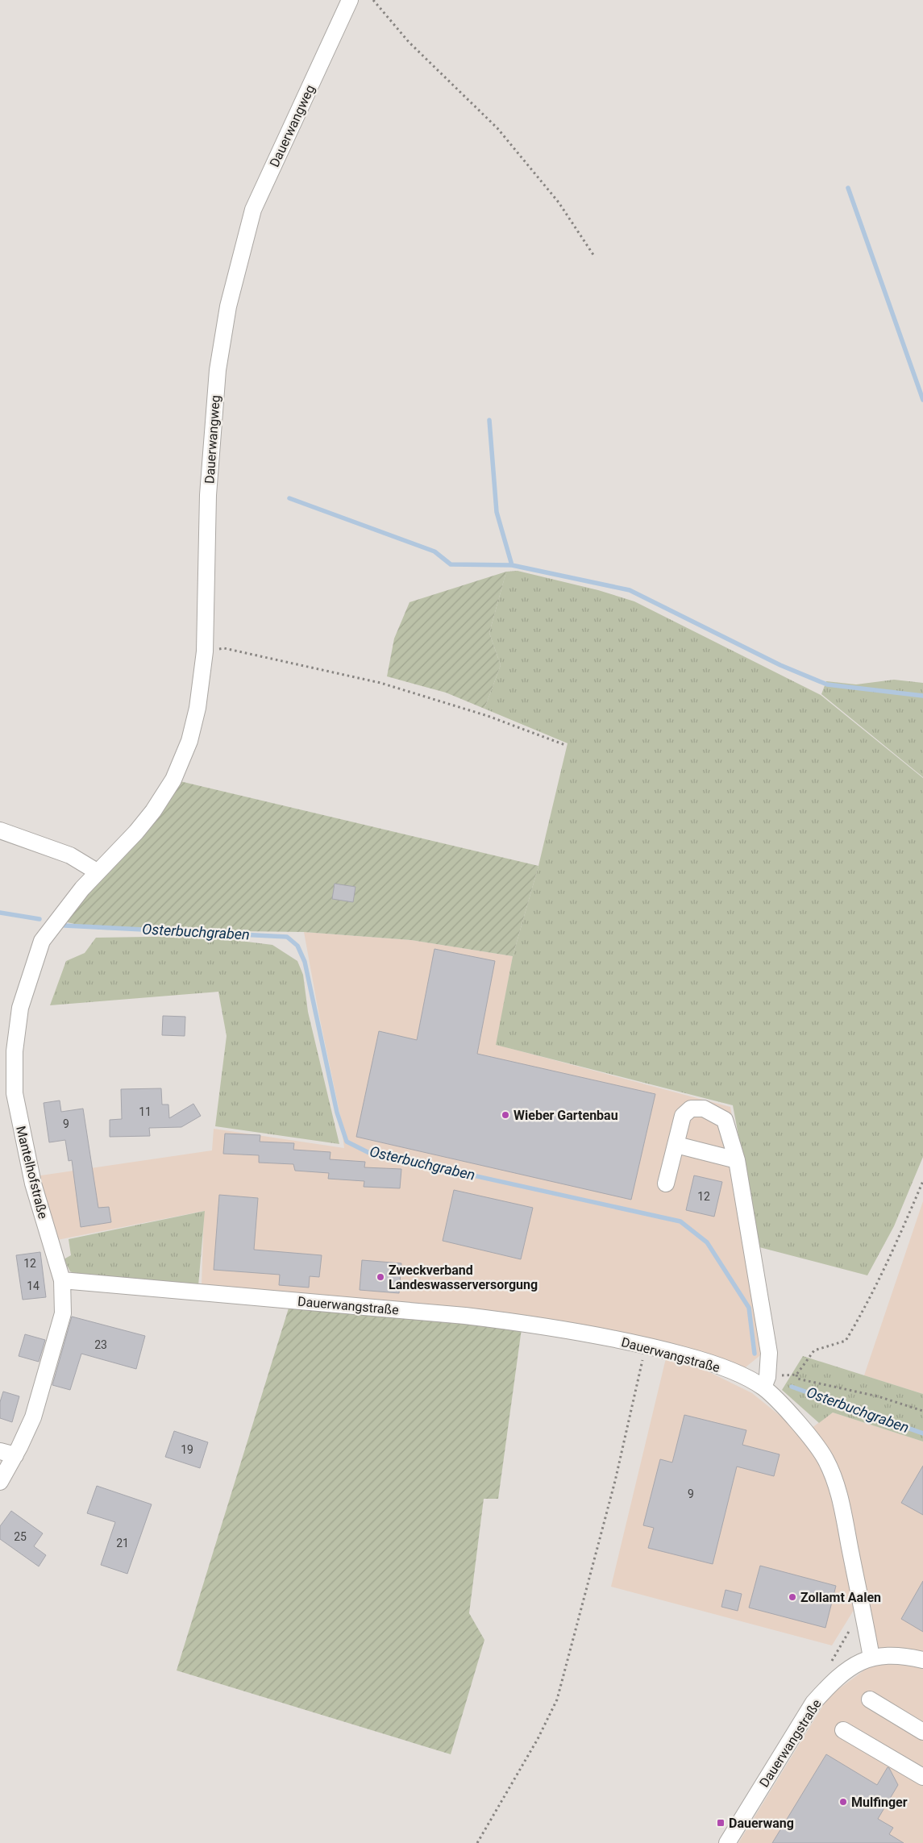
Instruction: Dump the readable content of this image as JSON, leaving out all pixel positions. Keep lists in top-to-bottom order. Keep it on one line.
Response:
{"streets":{"street":["Dauerwangweg","Mantelhofstraße","Dauerwangstraße"]},"crossings":[["Dauerwangweg","Mantelhofstraße"],["Mantelhofstraße","Dauerwangstraße"]],"water":["Osterbuchgraben"],"places":{"other":["Wieber Gartenbau","Zweckverband Landeswasserversorgung","Zollamt Aalen","Mulfinger"],"transit":["Dauerwang"]},"house_numbers":["11","9","12","12","14","23","19","9","25","21"]}
